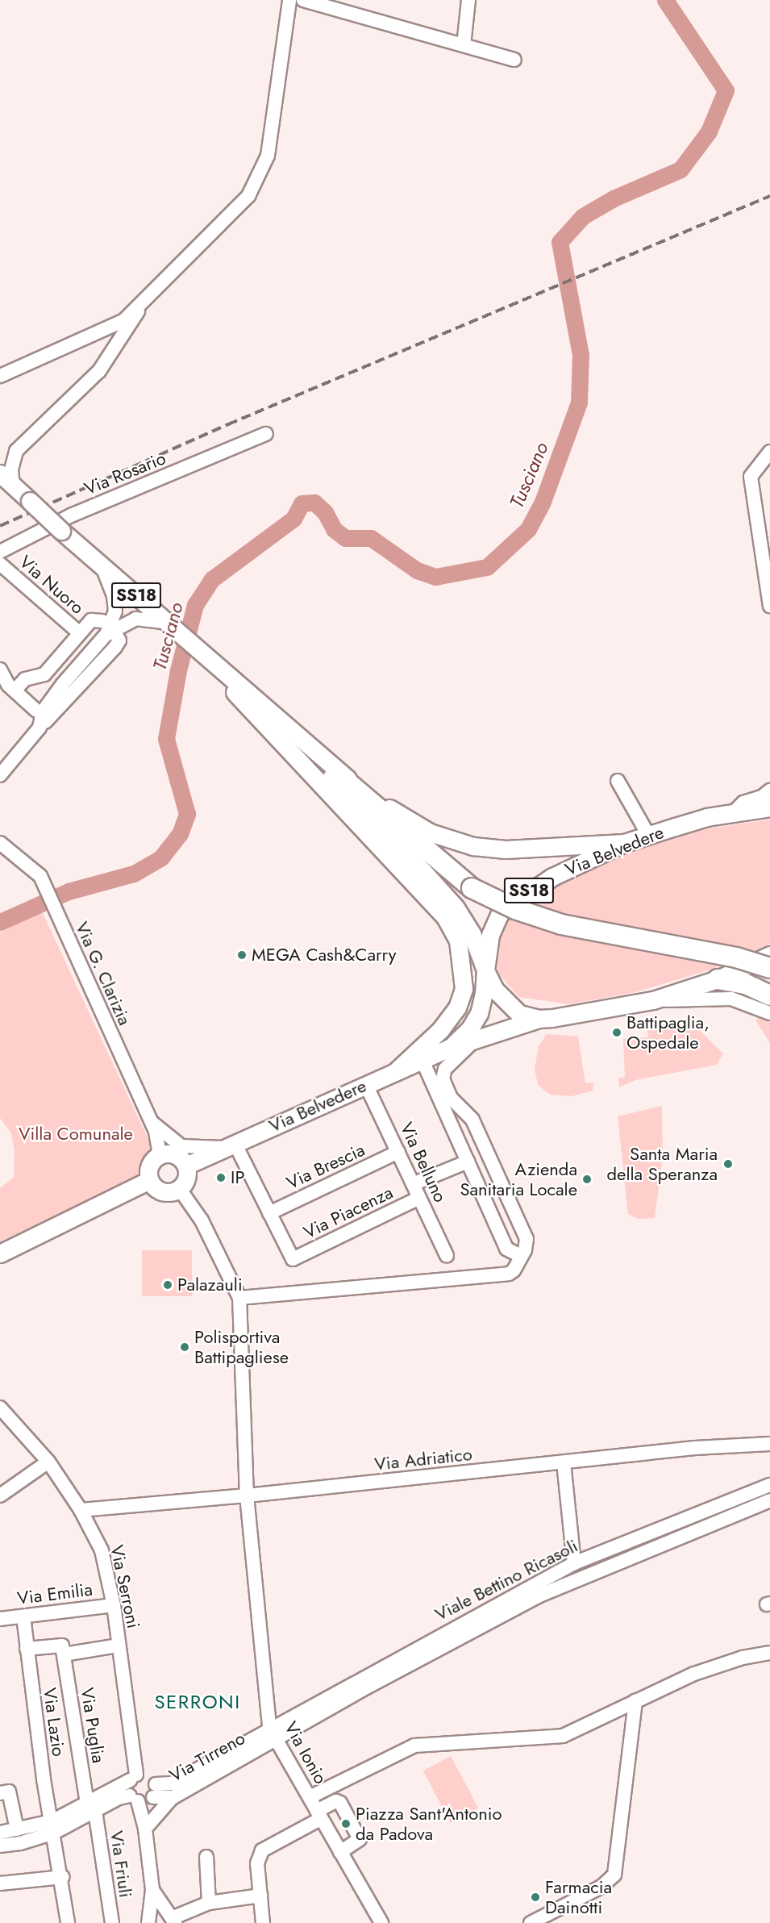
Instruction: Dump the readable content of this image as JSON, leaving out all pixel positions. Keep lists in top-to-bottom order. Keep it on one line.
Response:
{"streets":{"main road":["SS18","Via Belvedere"],"street":["Via Rosario","Via Nuoro","Via G. Clarizia","Via Belluno","Via Brescia","Via Piacenza","Via Adriatico","Viale Bettino Ricasoli","Via Serroni","Via Emilia","Via Lazio","Via Puglia","Via Ionio","Via Tirreno","Via Friuli"]},"crossings":[["SS18","Via Belvedere"],["Via Belvedere","Via G. Clarizia"],["Via Belvedere","Via Belluno"],["Via Belluno","Via Brescia"],["Via Belluno","Via Piacenza"],["Via Brescia","Via Piacenza"],["Via Adriatico","Via Serroni"],["Via Adriatico","Via Ionio"],["Viale Bettino Ricasoli","Via Ionio"],["Viale Bettino Ricasoli","Via Tirreno"],["Via Serroni","Via Emilia"],["Via Serroni","Via Tirreno"],["Via Emilia","Via Lazio"],["Via Puglia","Via Friuli"],["Via Ionio","Via Tirreno"]],"districts":["SERRONI"],"water":["Tusciano"],"parks":["Villa Comunale"],"places":["MEGA Cash&Carry","Battipaglia, Ospedale","Santa Maria della Speranza","IP","Azienda Sanitaria Locale","Palazauli","Polisportiva Battipagliese","Piazza Sant'Antonio da Padova","Farmacia Dainotti"]}
